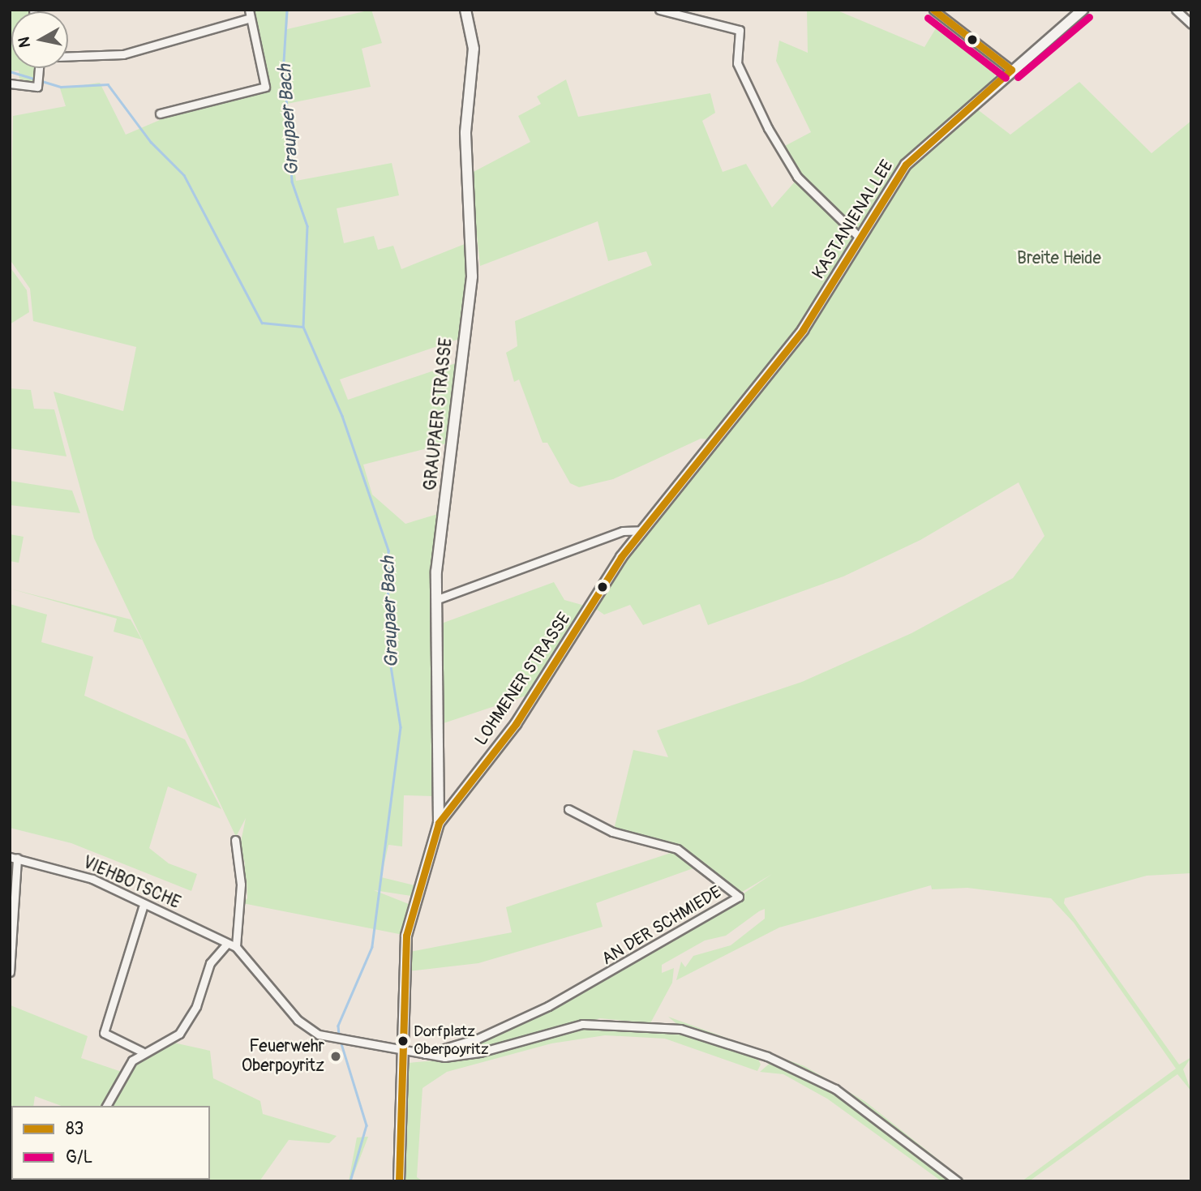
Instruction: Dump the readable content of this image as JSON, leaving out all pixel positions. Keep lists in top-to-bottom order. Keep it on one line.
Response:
{"streets":{"main road":["KASTANIENALLEE","GRAUPAER STRASSE","LOHMENER STRASSE"],"street":["VIEHBOTSCHE","AN DER SCHMIEDE"]},"crossings":[["KASTANIENALLEE","LOHMENER STRASSE"],["GRAUPAER STRASSE","LOHMENER STRASSE"]],"water":["Graupaer Bach"],"parks":["Breite Heide"],"places":["Dorfplatz Oberpoyritz","Feuerwehr Oberpoyritz"],"lines":["transit line 83","transit line G/L"],"legend":["83","G/L"],"north":"left"}
